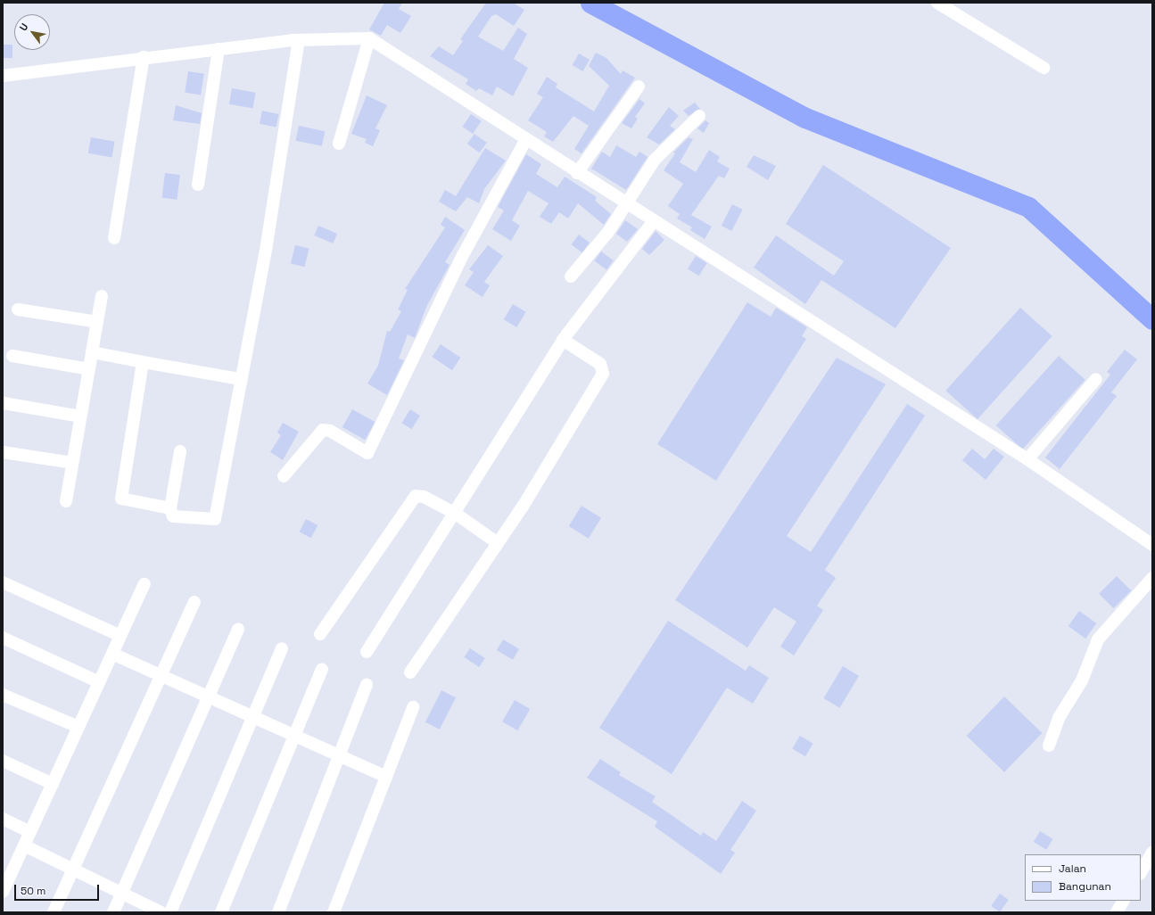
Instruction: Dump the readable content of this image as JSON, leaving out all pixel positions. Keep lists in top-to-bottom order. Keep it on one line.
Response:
{"legend":["Jalan","Bangunan"],"scale_bar":"50 m","north":"top left"}
